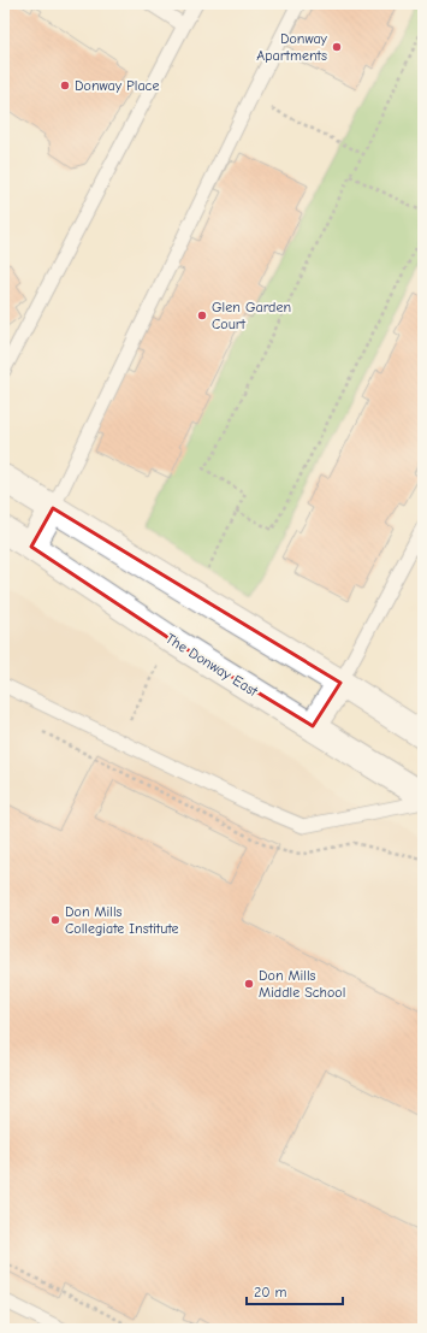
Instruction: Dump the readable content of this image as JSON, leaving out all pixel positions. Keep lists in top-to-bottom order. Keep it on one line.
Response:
{"streets":{"street":["The Donway East"]},"places":["Donway Apartments","Donway Place","Glen Garden Court","Don Mills Collegiate Institute","Don Mills Middle School"],"scale_bar":"20 m"}
